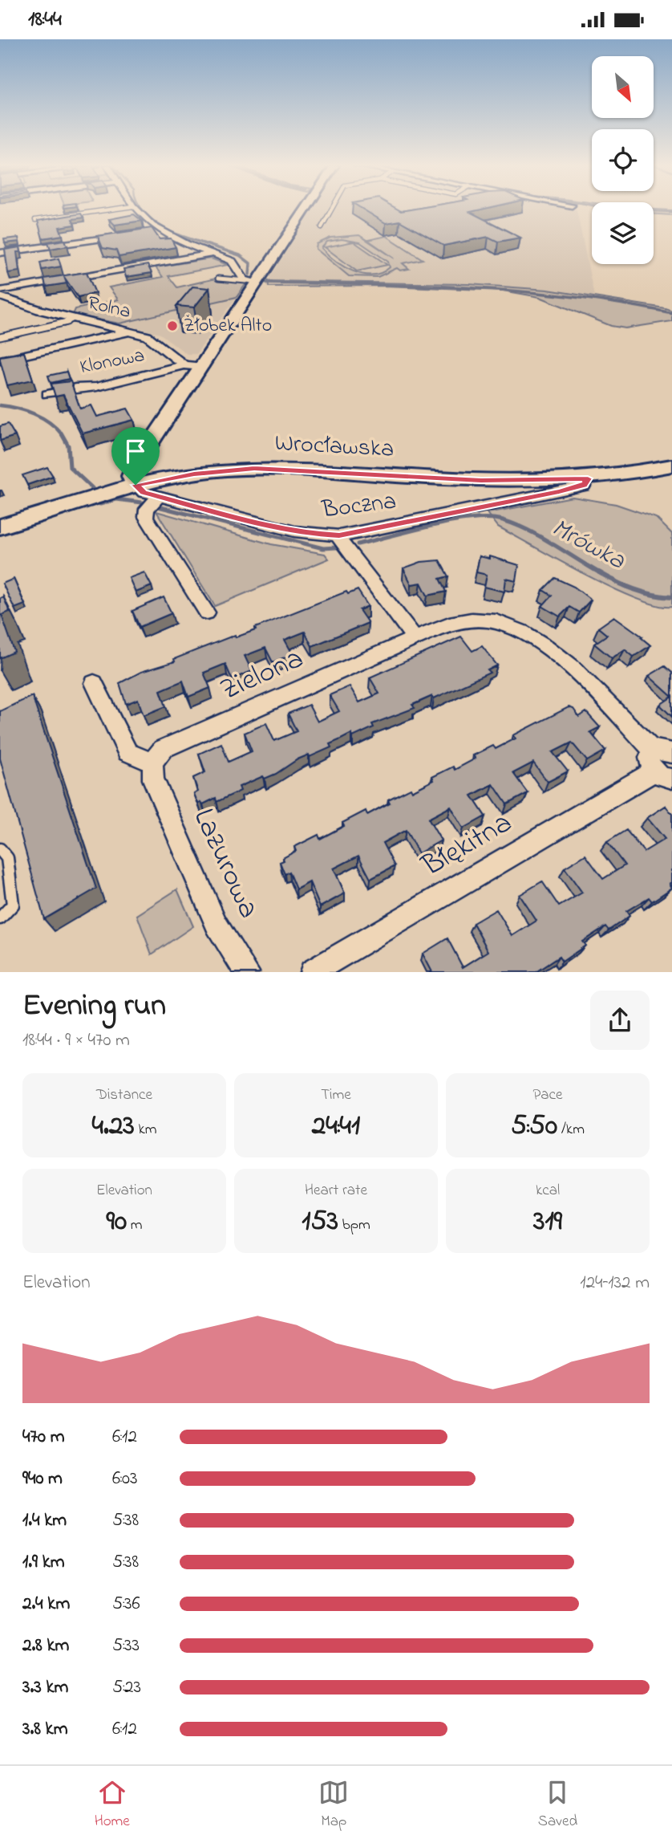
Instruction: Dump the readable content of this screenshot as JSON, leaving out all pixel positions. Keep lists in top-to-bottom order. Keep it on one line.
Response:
{"streets":{"street":["Rolna","Klonowa","Wrocławska","Boczna","Zielona","Błękitna","Lazurowa"]},"crossings":[["Rolna","Klonowa"],["Wrocławska","Boczna"],["Zielona","Błękitna"],["Zielona","Lazurowa"]],"water":["Mrówka"],"places":["Żłobek Alto"],"north":"bottom right","page":{"status":"18:44","heading":["Evening run","18:44 · 9 × 470 m"],"stats":[["Distance","4.23 km"],["Time","24:41"],["Pace","5:50 /km"],["Elevation","90 m"],["Heart rate","153 bpm"],["kcal","319"]],"chart":["Elevation","124–132 m"],"list":[{"name":"470 m","note":"6:12"},{"name":"940 m","note":"6:03"},{"name":"1.4 km","note":"5:38"},{"name":"1.9 km","note":"5:38"},{"name":"2.4 km","note":"5:36"},{"name":"2.8 km","note":"5:33"},{"name":"3.3 km","note":"5:23"},{"name":"3.8 km","note":"6:12"}],"tabs":["Home","Map","Saved"]}}
